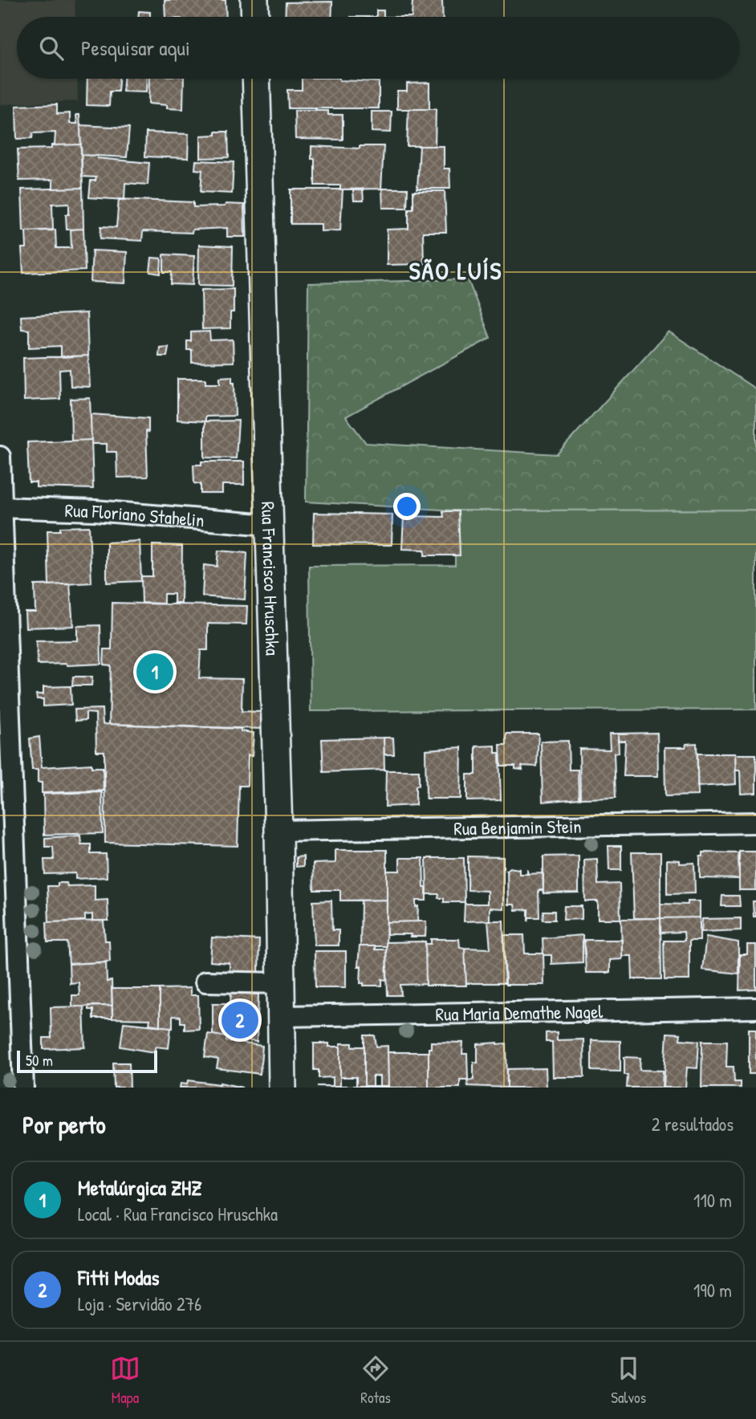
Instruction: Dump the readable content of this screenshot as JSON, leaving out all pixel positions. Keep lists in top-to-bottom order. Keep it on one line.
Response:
{"streets":{"main road":["Rua Francisco Hruschka"],"street":["Rua Floriano Stahelin","Rua Benjamin Stein","Rua Maria Demathe Nagel"]},"crossings":[["Rua Floriano Stahelin","Rua Francisco Hruschka"],["Rua Francisco Hruschka","Rua Benjamin Stein"],["Rua Francisco Hruschka","Rua Maria Demathe Nagel"]],"districts":["SÃO LUÍS"],"scale_bar":"50 m","page":{"search":"Pesquisar aqui","pins":["1","2"],"scale":"50 m","heading":["Por perto","2 resultados"],"list":[{"mark":"1","name":"Metalúrgica ZHZ","note":"Local · Rua Francisco Hruschka","value":"110 m"},{"mark":"2","name":"Fitti Modas","note":"Loja · Servidão 276","value":"190 m"}],"nav":["Mapa","Rotas","Salvos"]}}
